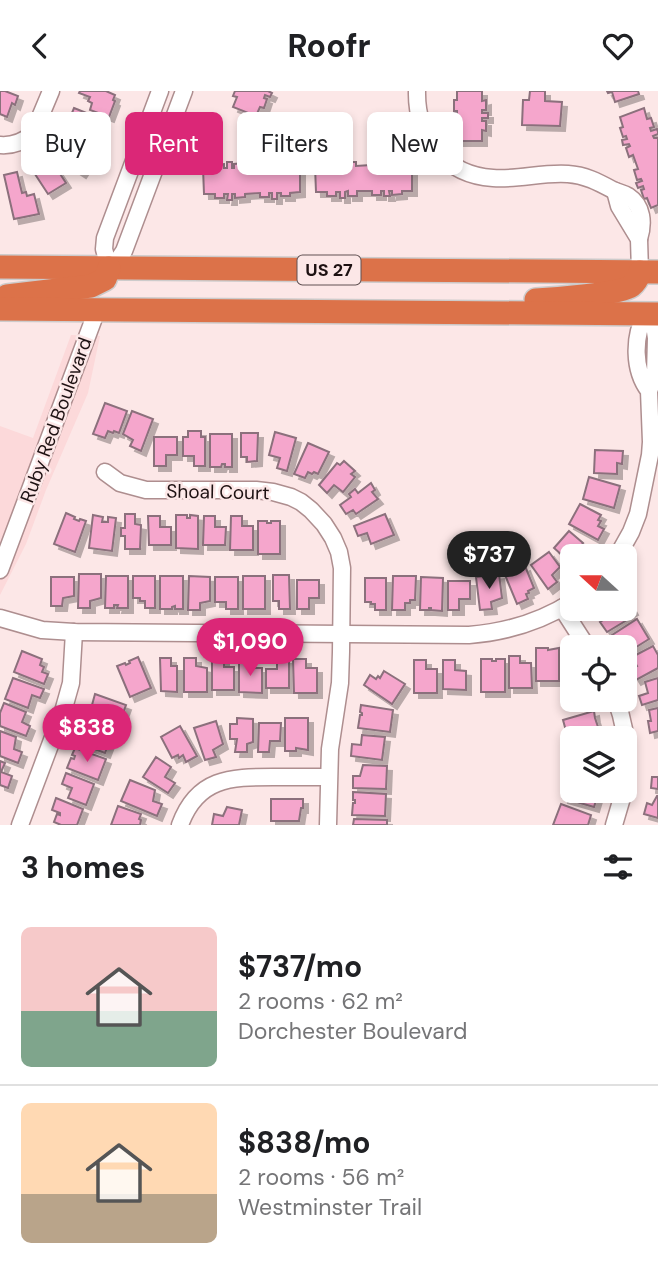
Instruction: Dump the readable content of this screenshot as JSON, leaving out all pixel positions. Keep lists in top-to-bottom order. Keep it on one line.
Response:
{"streets":{"highway":["US 27"],"street":["Ruby Red Boulevard","Shoal Court"]},"crossings":[["US 27","Ruby Red Boulevard"]],"north":"left","page":{"header":"Roofr","chip":["Buy","Rent","Filters","New"],"price":["$737","$1,090","$838"],"heading":"3 homes","list":[{"name":"$737/mo","note":"2 rooms · 62 m² · Dorchester Boulevard"},{"name":"$838/mo","note":"2 rooms · 56 m² · Westminster Trail"}]}}
